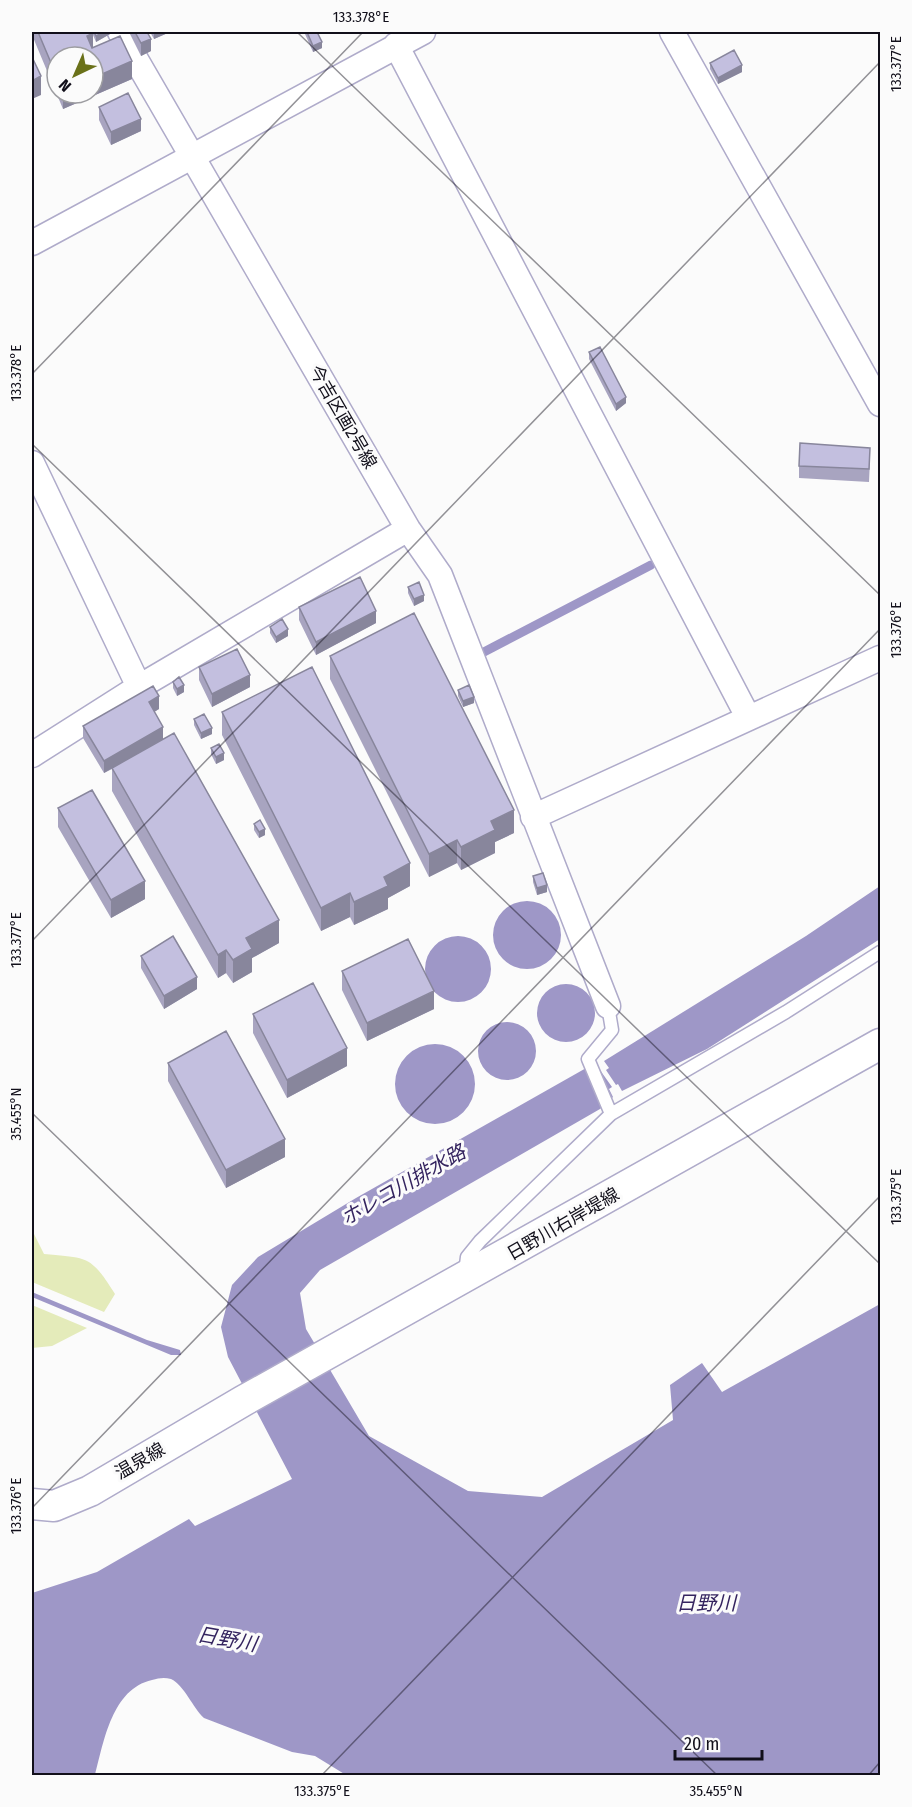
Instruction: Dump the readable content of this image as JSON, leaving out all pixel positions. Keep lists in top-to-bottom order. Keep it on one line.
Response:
{"streets":{"street":["今吉区画2号線","日野川右岸堤線","温泉線"]},"crossings":[["日野川右岸堤線","温泉線"]],"water":["ホレコ川排水路","日野川"],"scale_bar":"20 m","north":"bottom left","coordinates":["133.378°E","133.377°E","133.376°E","35.455°N","133.375°E"]}
